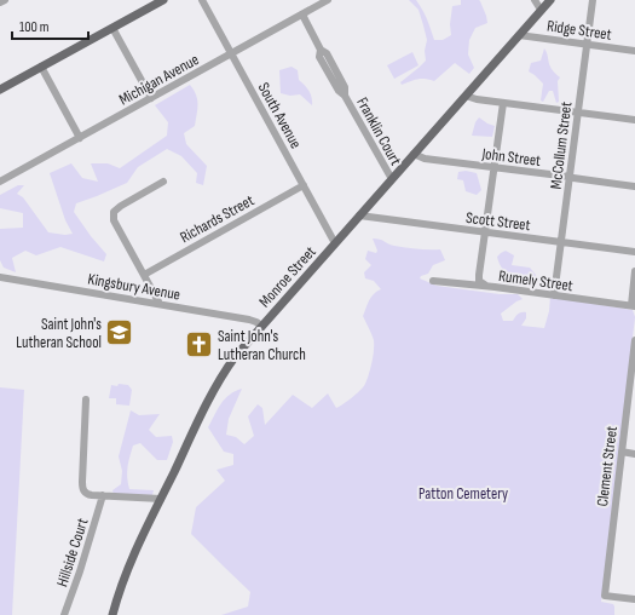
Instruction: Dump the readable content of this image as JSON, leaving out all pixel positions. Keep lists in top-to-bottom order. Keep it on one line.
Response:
{"streets":{"main road":["Monroe Street"],"street":["Ridge Street","Michigan Avenue","South Avenue","Franklin Court","McCollum Street","John Street","Richards Street","Scott Street","Rumely Street","Kingsbury Avenue","Clement Street","Hillside Court"]},"crossings":[["Ridge Street","McCollum Street"],["Ridge Street","Monroe Street"],["Michigan Avenue","South Avenue"],["Michigan Avenue","Franklin Court"],["South Avenue","Richards Street"],["South Avenue","Monroe Street"],["Franklin Court","Monroe Street"],["McCollum Street","John Street"],["McCollum Street","Scott Street"],["McCollum Street","Rumely Street"],["John Street","Monroe Street"],["Scott Street","Monroe Street"],["Monroe Street","Kingsbury Avenue"]],"parks":["Patton Cemetery"],"places":{"school or university":["Saint John's Lutheran School"],"church":["Saint John's Lutheran Church"]},"scale_bar":"100 m"}
